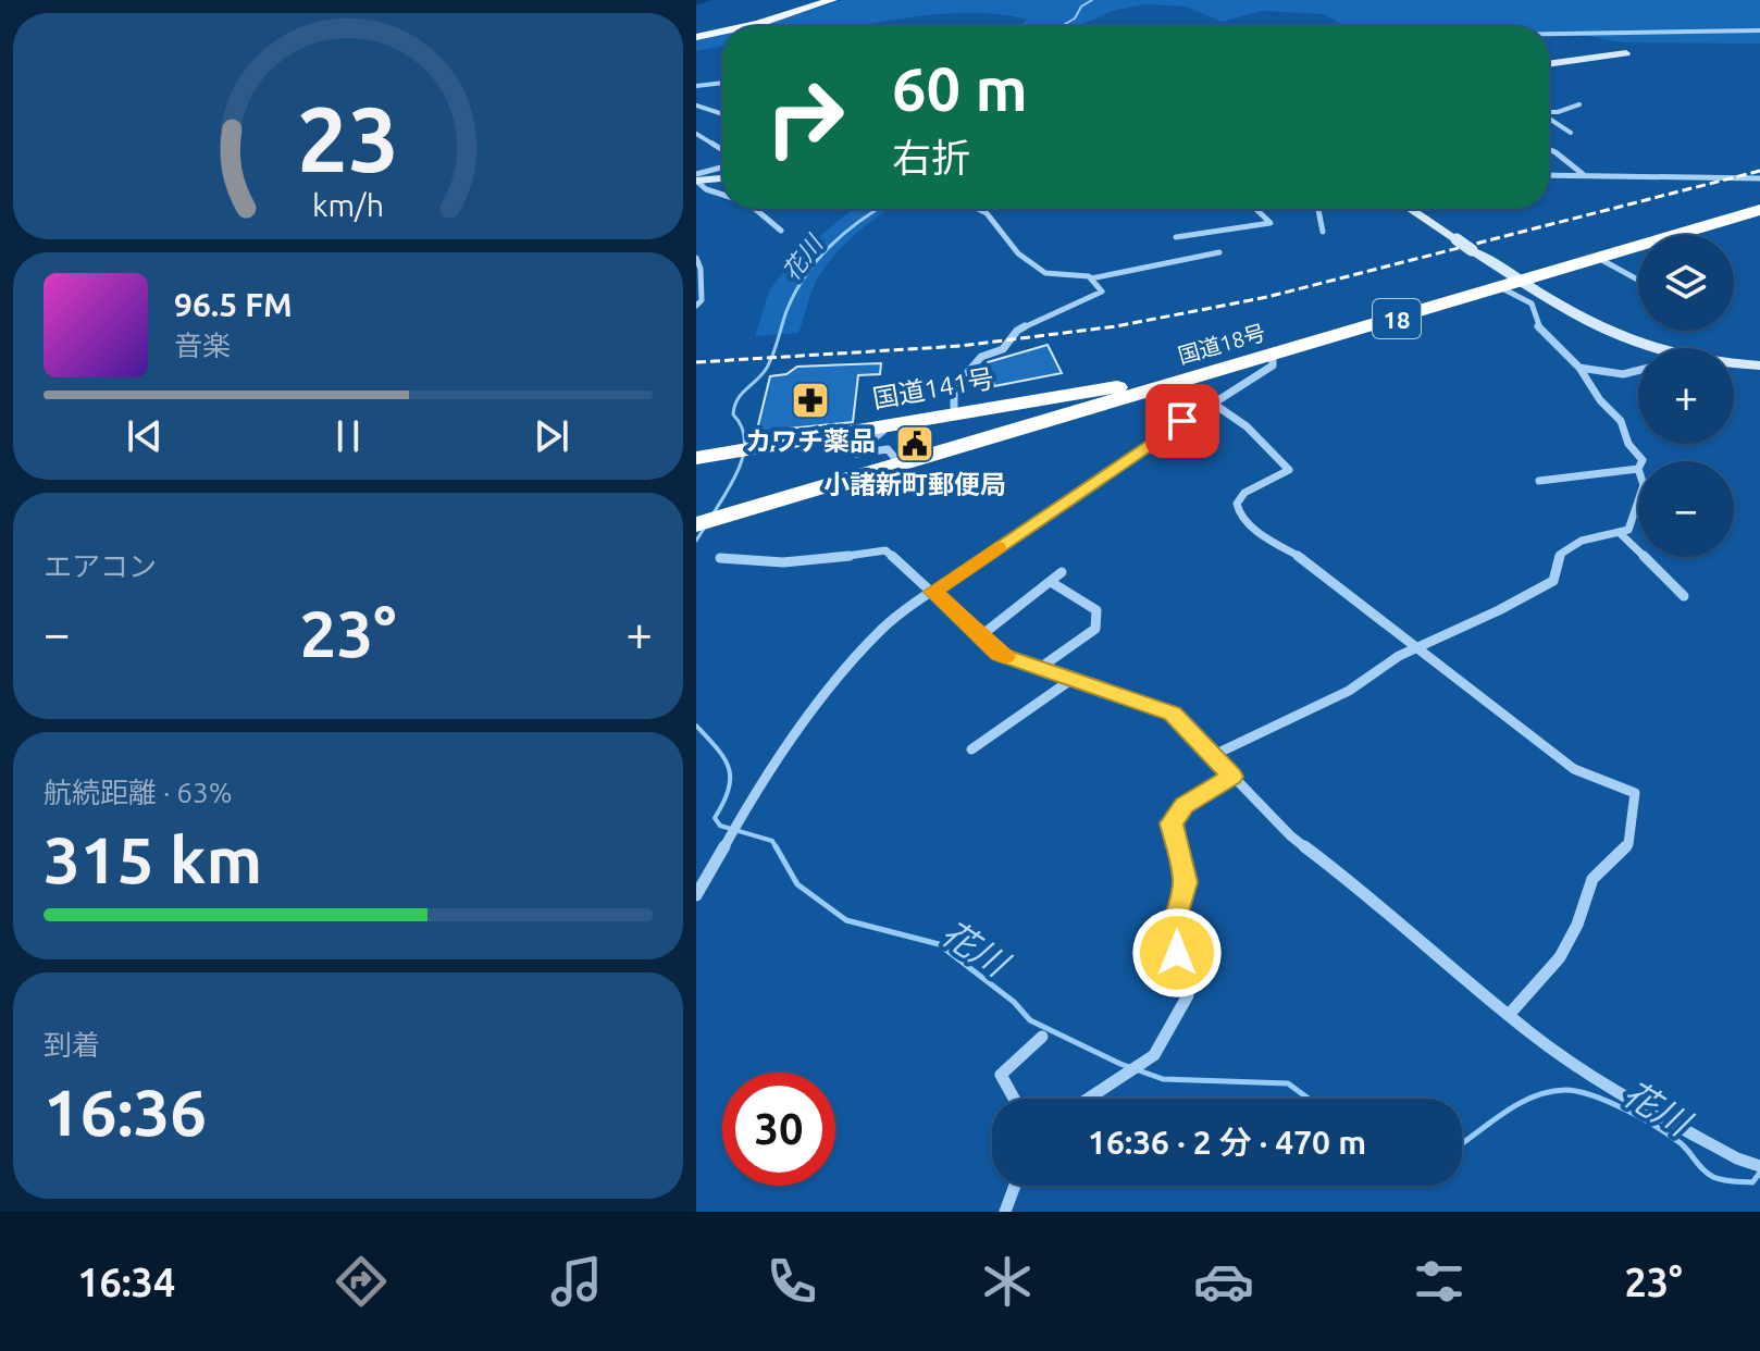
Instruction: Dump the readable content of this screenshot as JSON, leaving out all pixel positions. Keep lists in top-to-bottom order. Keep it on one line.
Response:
{"streets":{"highway":["18","国道18号","国道141号"]},"crossings":[["国道18号","国道141号"]],"water":["花川"],"places":{"pharmacy":["カワチ薬品"],"public building":["小諸新町郵便局"]},"page":{"turn":["60 m","右折"],"map_buttons":["+","−"],"song":["96.5 FM","音楽"],"tile":["エアコン",["航続距離 · 63%","315 km"],["到着","16:36"]],"heat":["−","23°","+"],"limit":"30","trip":"16:36 · 2 分 · 470 m","tabs":["16:34","23°"],"gauge":["23","km/h"]}}
